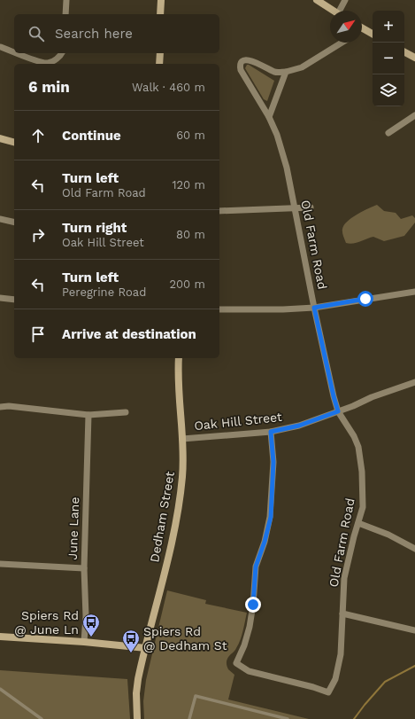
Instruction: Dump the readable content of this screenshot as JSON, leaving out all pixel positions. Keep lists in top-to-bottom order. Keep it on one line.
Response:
{"streets":{"street":["Old Farm Road","Oak Hill Street","Dedham Street","June Lane"]},"crossings":[["Old Farm Road","Oak Hill Street"],["Oak Hill Street","Dedham Street"]],"places":{"bus stop":["Spiers Rd @ June Ln","Spiers Rd @ Dedham St"]},"north":"top right","page":{"map_buttons":["+","−"],"search":"Search here","heading":["6 min","Walk · 460 m"],"list":[["Continue","60 m"],["Turn left","Old Farm Road","120 m"],["Turn right","Oak Hill Street","80 m"],["Turn left","Peregrine Road","200 m"],"Arrive at destination"]}}
